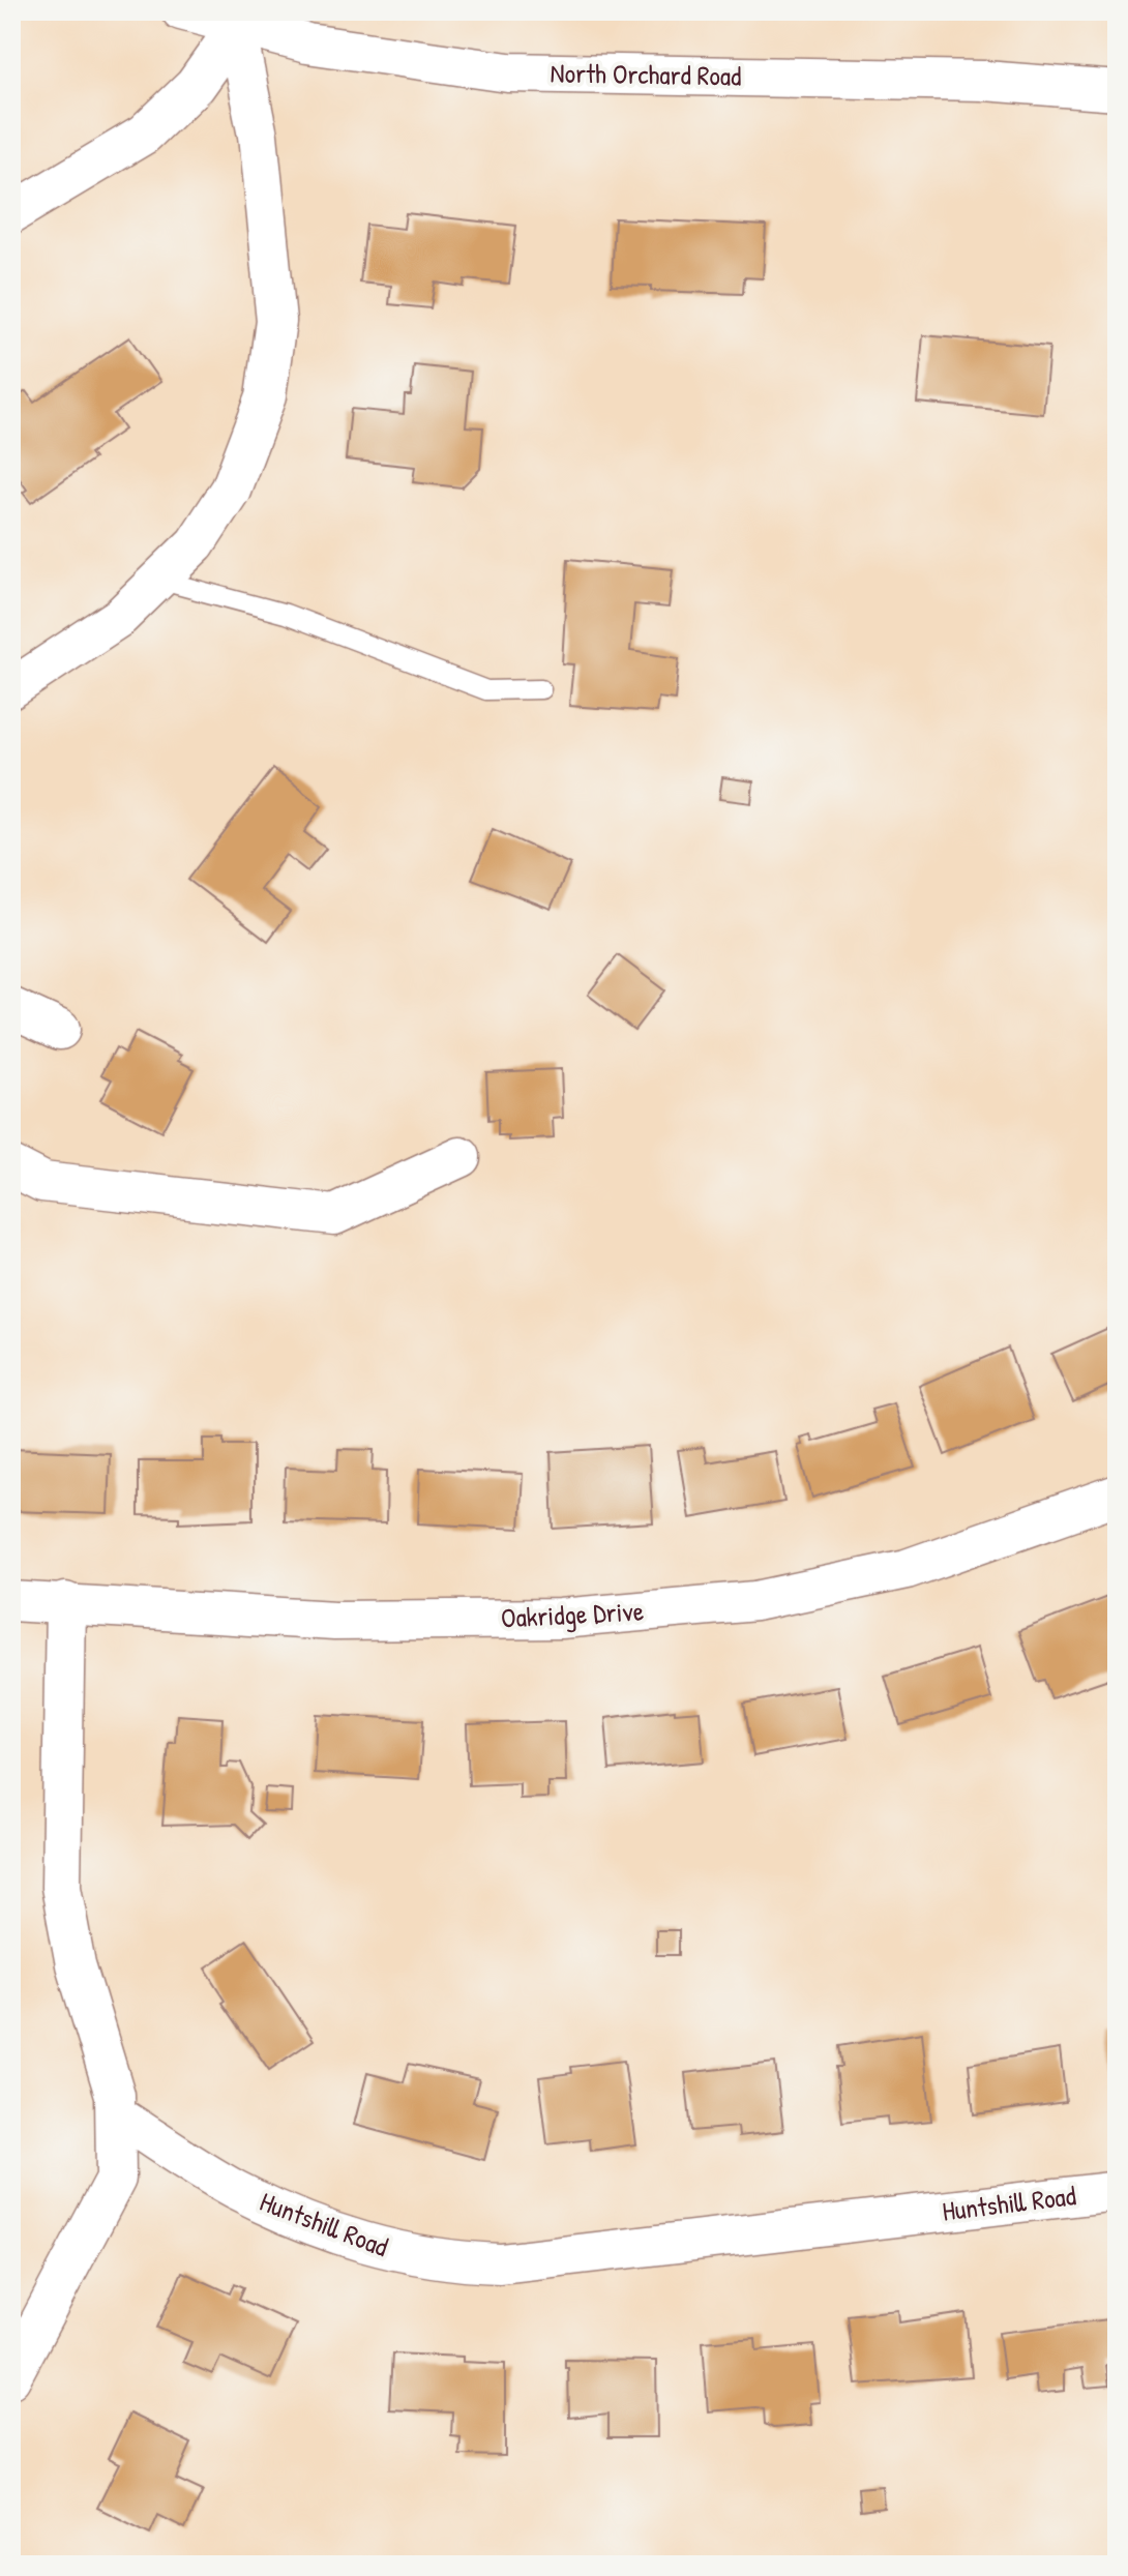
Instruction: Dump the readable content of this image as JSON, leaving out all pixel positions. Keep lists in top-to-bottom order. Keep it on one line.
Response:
{"streets":{"street":["North Orchard Road","Oakridge Drive","Huntshill Road"]}}
